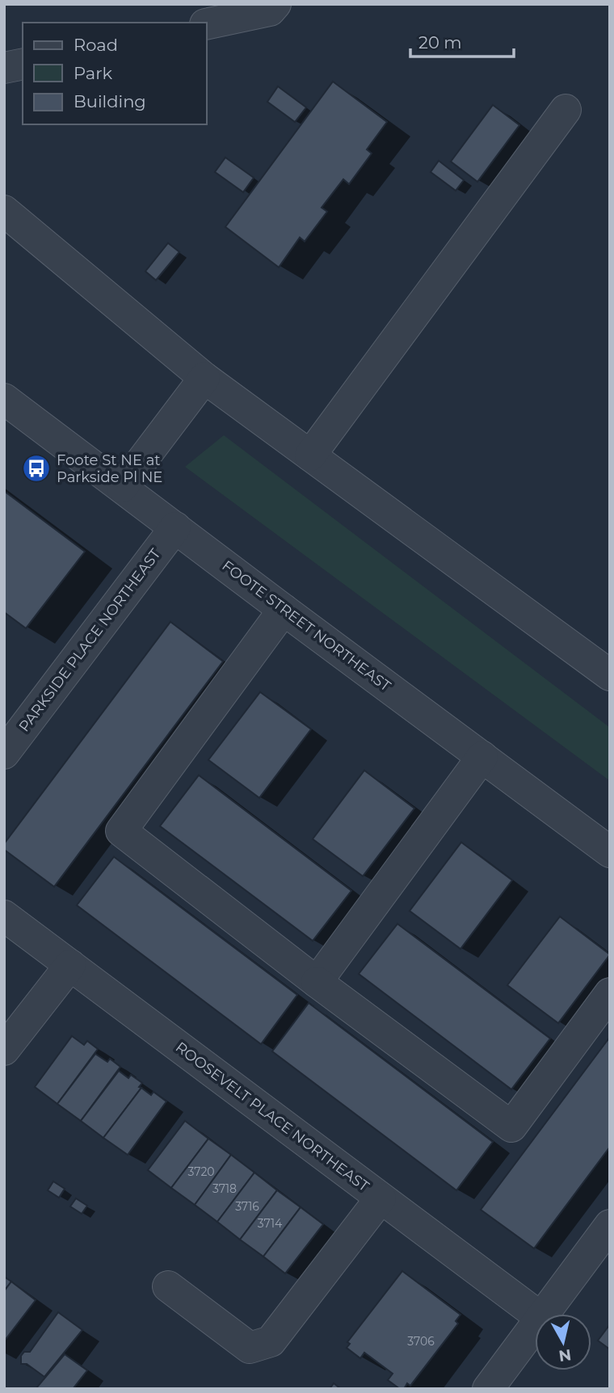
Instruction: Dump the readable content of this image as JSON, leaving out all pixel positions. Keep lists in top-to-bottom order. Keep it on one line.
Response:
{"streets":{"street":["FOOTE STREET NORTHEAST","PARKSIDE PLACE NORTHEAST","ROOSEVELT PLACE NORTHEAST"]},"crossings":[["FOOTE STREET NORTHEAST","PARKSIDE PLACE NORTHEAST"]],"places":{"bus stop":["Foote St NE at Parkside Pl NE"]},"house_numbers":["3720","3718","3716","3714","3706"],"legend":["Road","Park","Building"],"scale_bar":"20 m","north":"bottom"}
